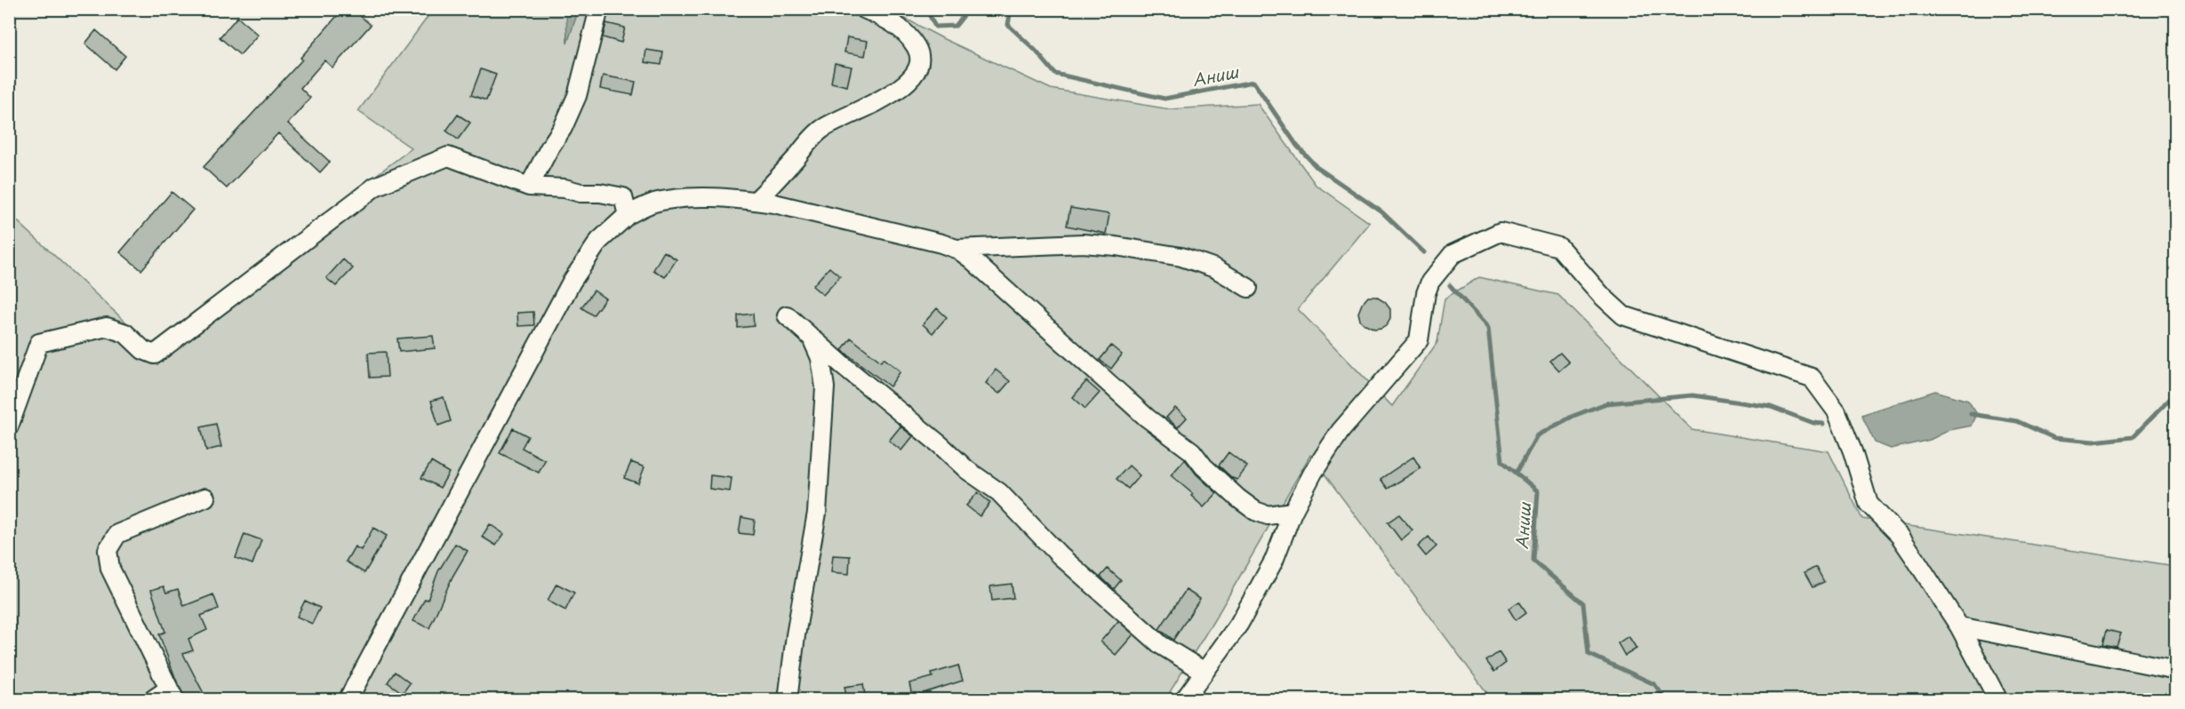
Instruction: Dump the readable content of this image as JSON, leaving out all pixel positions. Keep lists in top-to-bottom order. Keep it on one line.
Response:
{"water":["Аниш"]}
